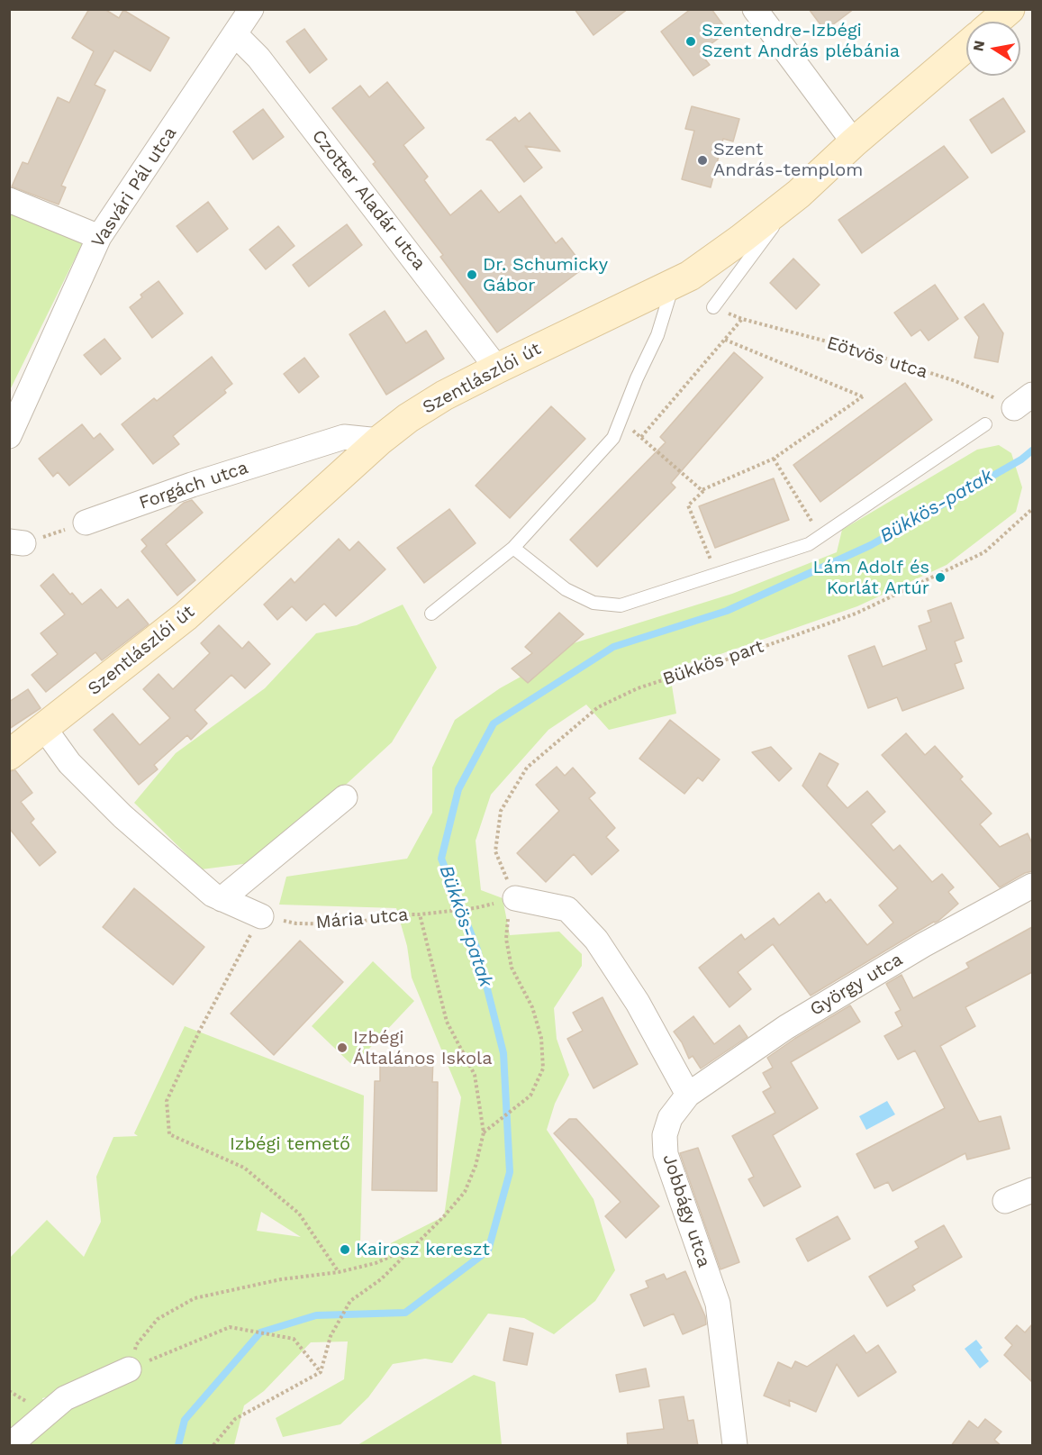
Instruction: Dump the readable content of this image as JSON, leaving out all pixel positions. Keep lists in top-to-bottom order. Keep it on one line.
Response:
{"streets":{"main road":["Szentlászlói út"],"street":["Vasvári Pál utca","Czotter Aladár utca","Forgách utca","György utca","Jobbágy utca"],"path":["Eötvös utca","Bükkös part","Mária utca"]},"crossings":[["Vasvári Pál utca","Czotter Aladár utca"],["Czotter Aladár utca","Szentlászlói út"],["Szentlászlói út","Forgách utca"],["György utca","Jobbágy utca"]],"water":["Bükkös-patak"],"parks":["Izbégi temető"],"places":["Szentendre-Izbégi Szent András plébánia","Szent András-templom","Dr. Schumicky Gábor","Lám Adolf és Korlát Artúr","Izbégi Általános Iskola","Kairosz kereszt"],"north":"left"}
